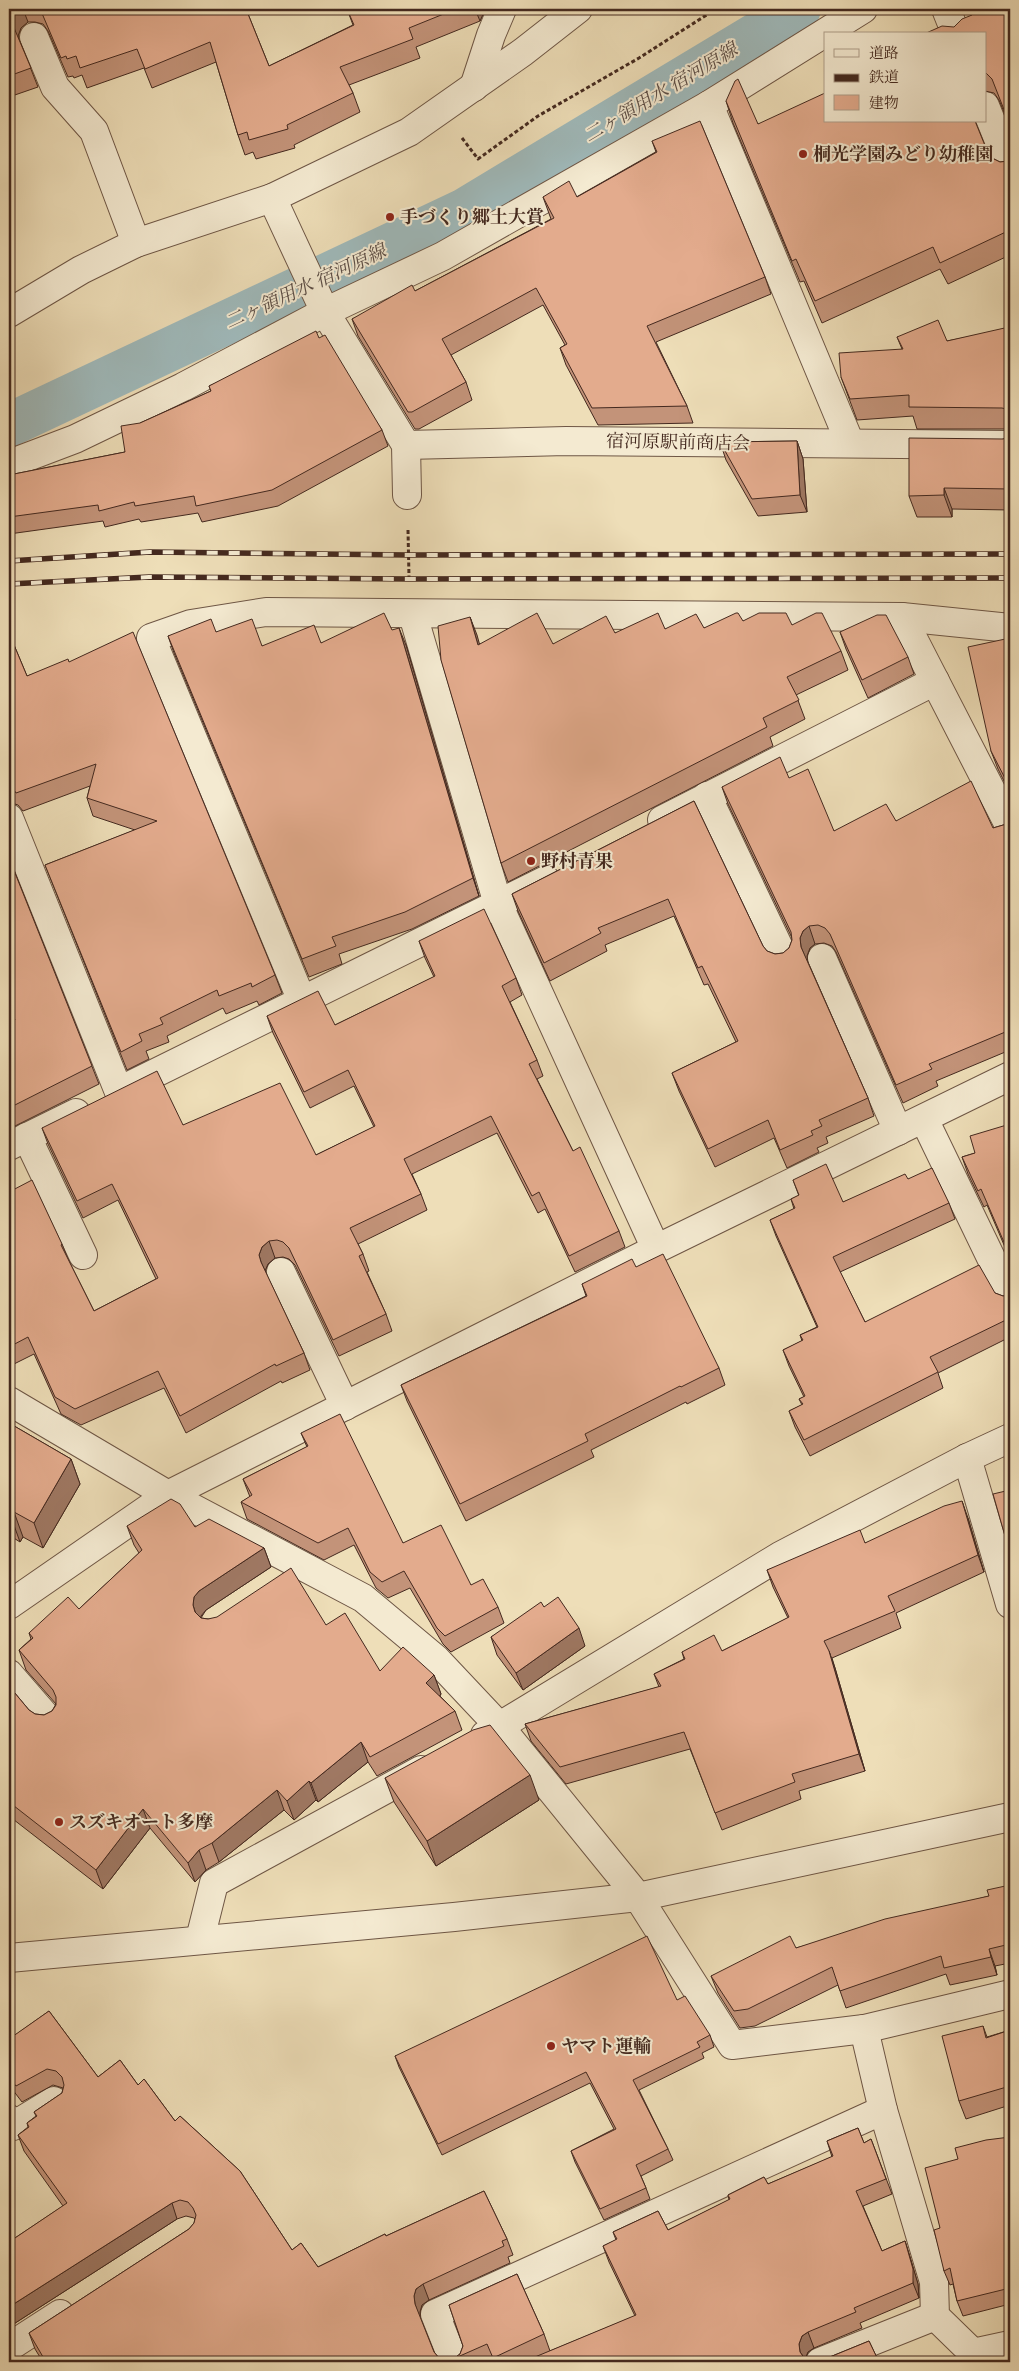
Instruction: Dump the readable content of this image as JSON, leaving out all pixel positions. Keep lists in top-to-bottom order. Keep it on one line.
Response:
{"streets":{"street":["宿河原駅前商店会"]},"water":["二ヶ領用水 宿河原線"],"places":["桐光学園みどり幼稚園","手づくり郷土大賞","野村青果","スズキオート多摩","ヤマト運輸"],"legend":["道路","鉄道","建物"]}
